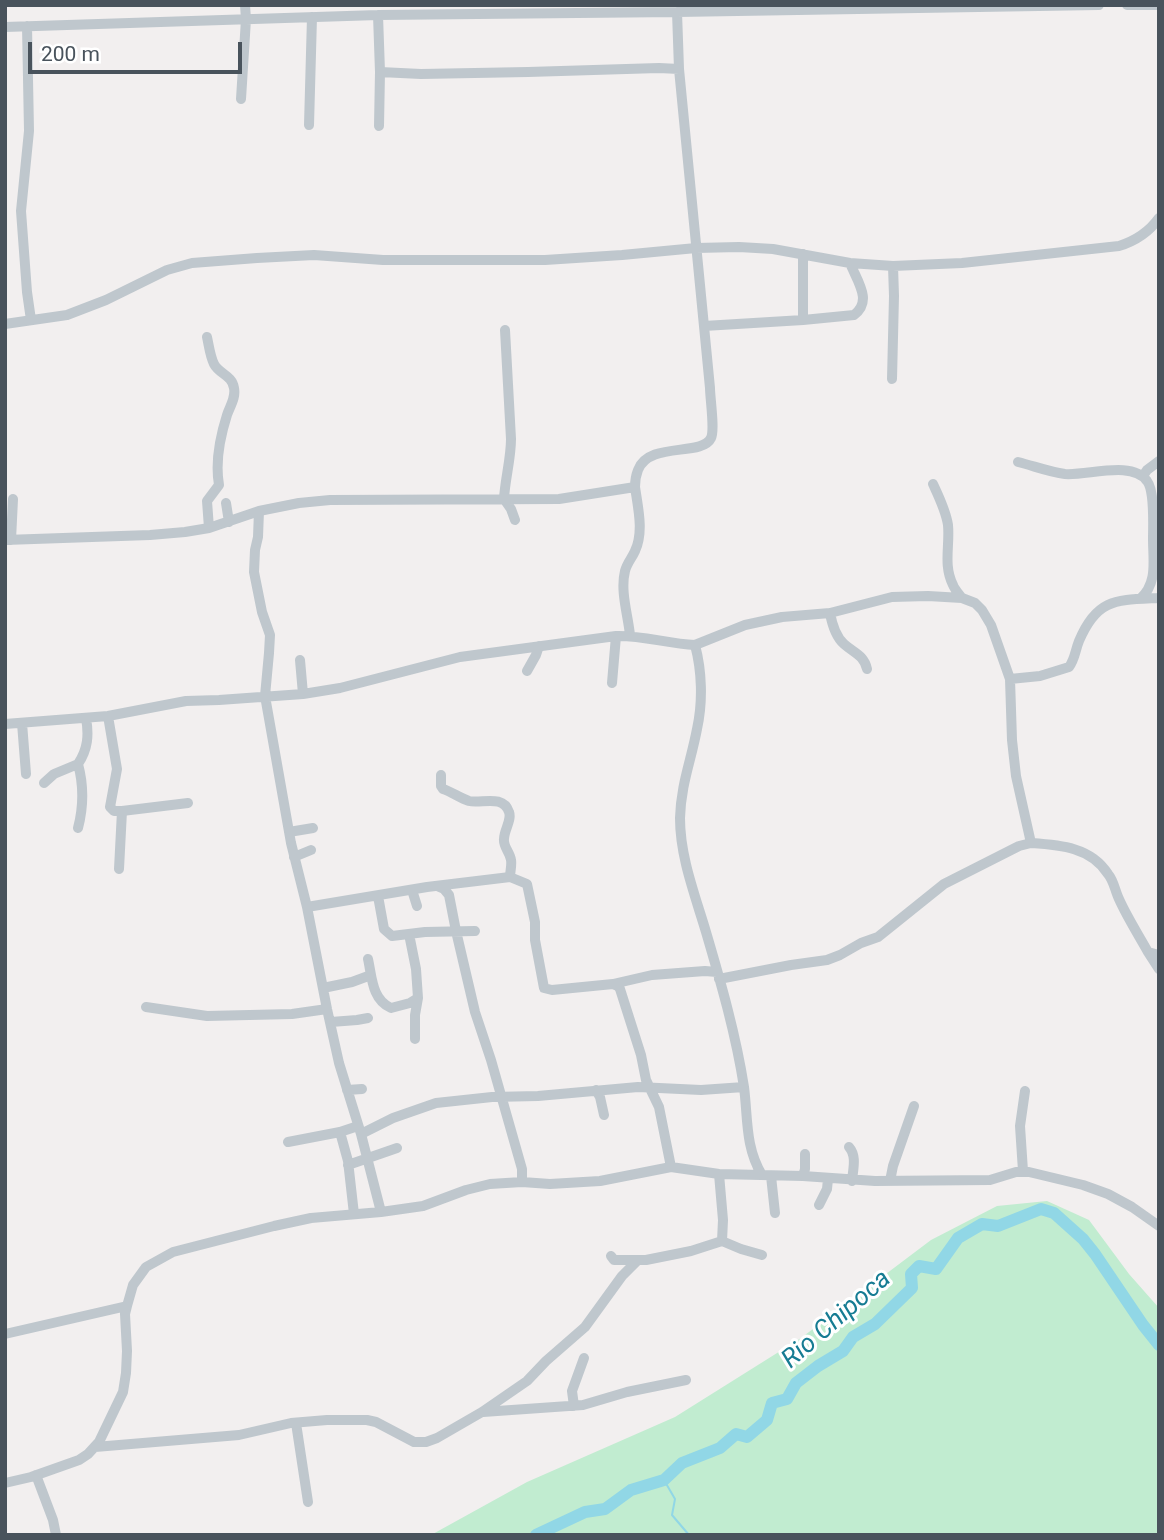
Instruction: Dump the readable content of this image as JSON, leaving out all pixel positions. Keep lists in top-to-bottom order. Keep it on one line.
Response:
{"water":["Rio Chipoca"],"scale_bar":"200 m"}
